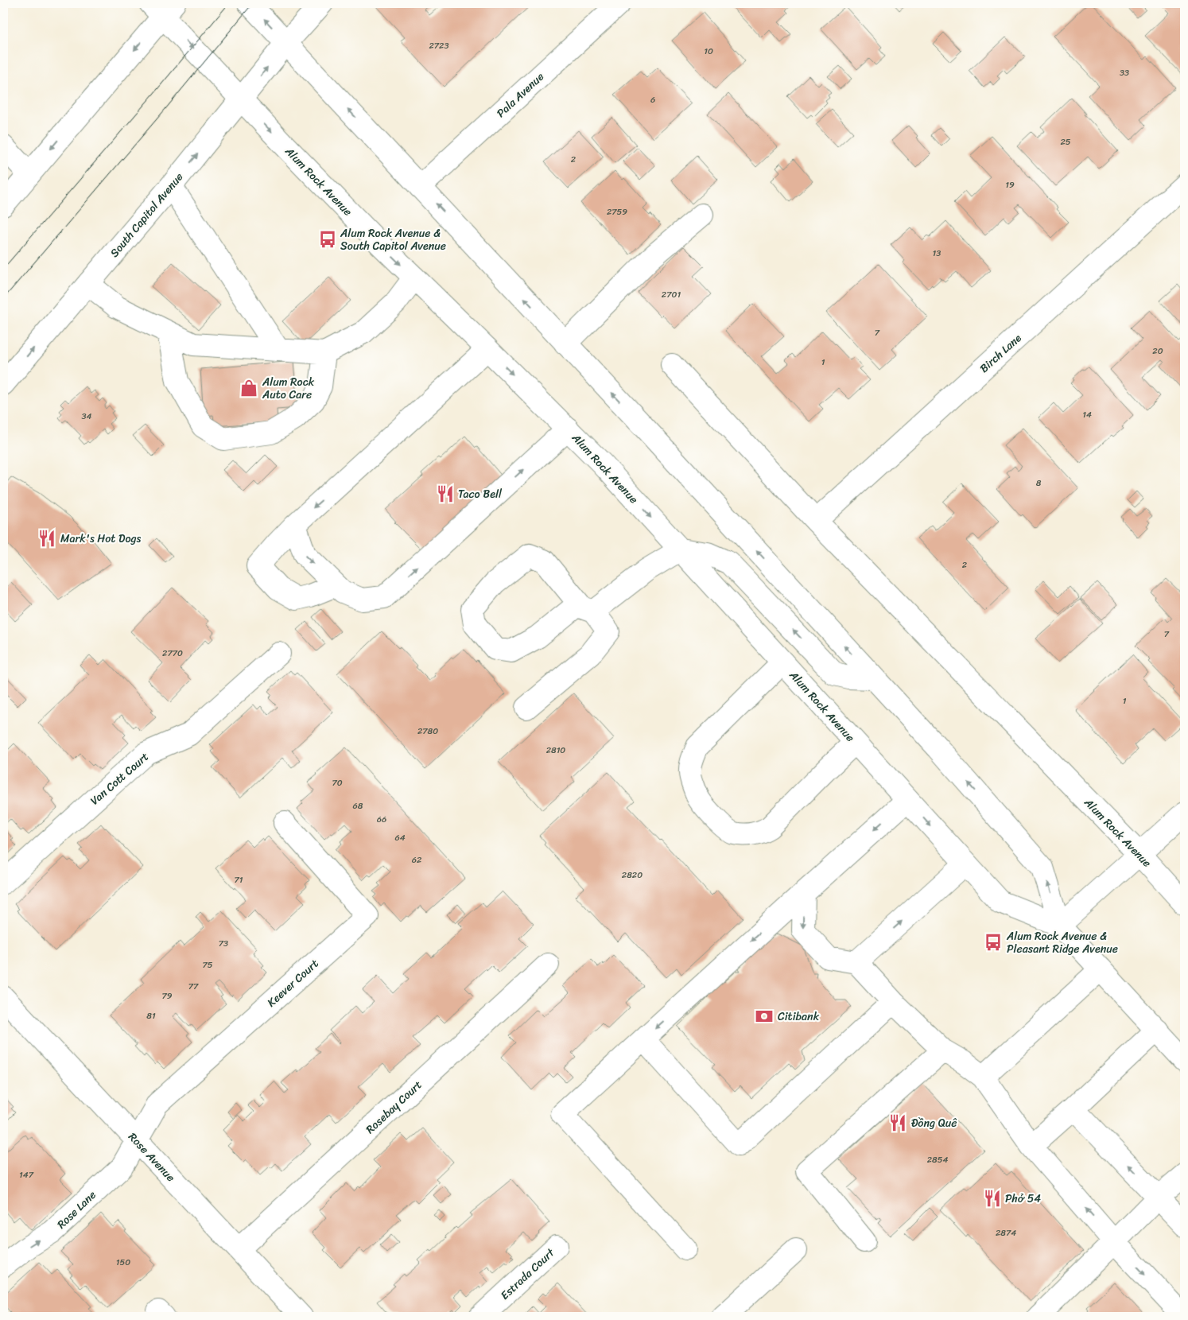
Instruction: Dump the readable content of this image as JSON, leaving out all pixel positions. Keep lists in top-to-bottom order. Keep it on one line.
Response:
{"streets":{"main road":["Pala Avenue","Alum Rock Avenue","South Capitol Avenue","Birch Lane","Van Cott Court","Keever Court","Rosebay Court","Rose Avenue","Rose Lane","Estrada Court"]},"crossings":[["Pala Avenue","Alum Rock Avenue"],["Alum Rock Avenue","South Capitol Avenue"],["Alum Rock Avenue","Birch Lane"],["Keever Court","Rose Avenue"],["Keever Court","Rose Lane"],["Rosebay Court","Rose Avenue"],["Rose Avenue","Rose Lane"]],"one_way":["Rose Lane"],"places":{"bus stop":["Alum Rock Avenue & South Capitol Avenue","Alum Rock Avenue & Pleasant Ridge Avenue"],"shop":["Alum Rock Auto Care"],"restaurant":["Taco Bell","Mark's Hot Dogs","Đồng Quê","Phở 54"],"bank":["Citibank"]},"house_numbers":["2723","10","33","6","25","2","19","2759","13","2701","7","20","1","14","34","8","2","7","2770","1","2780","2810","70","68","66","64","62","2820","71","73","75","77","79","81","2854","147","2874","150"]}
